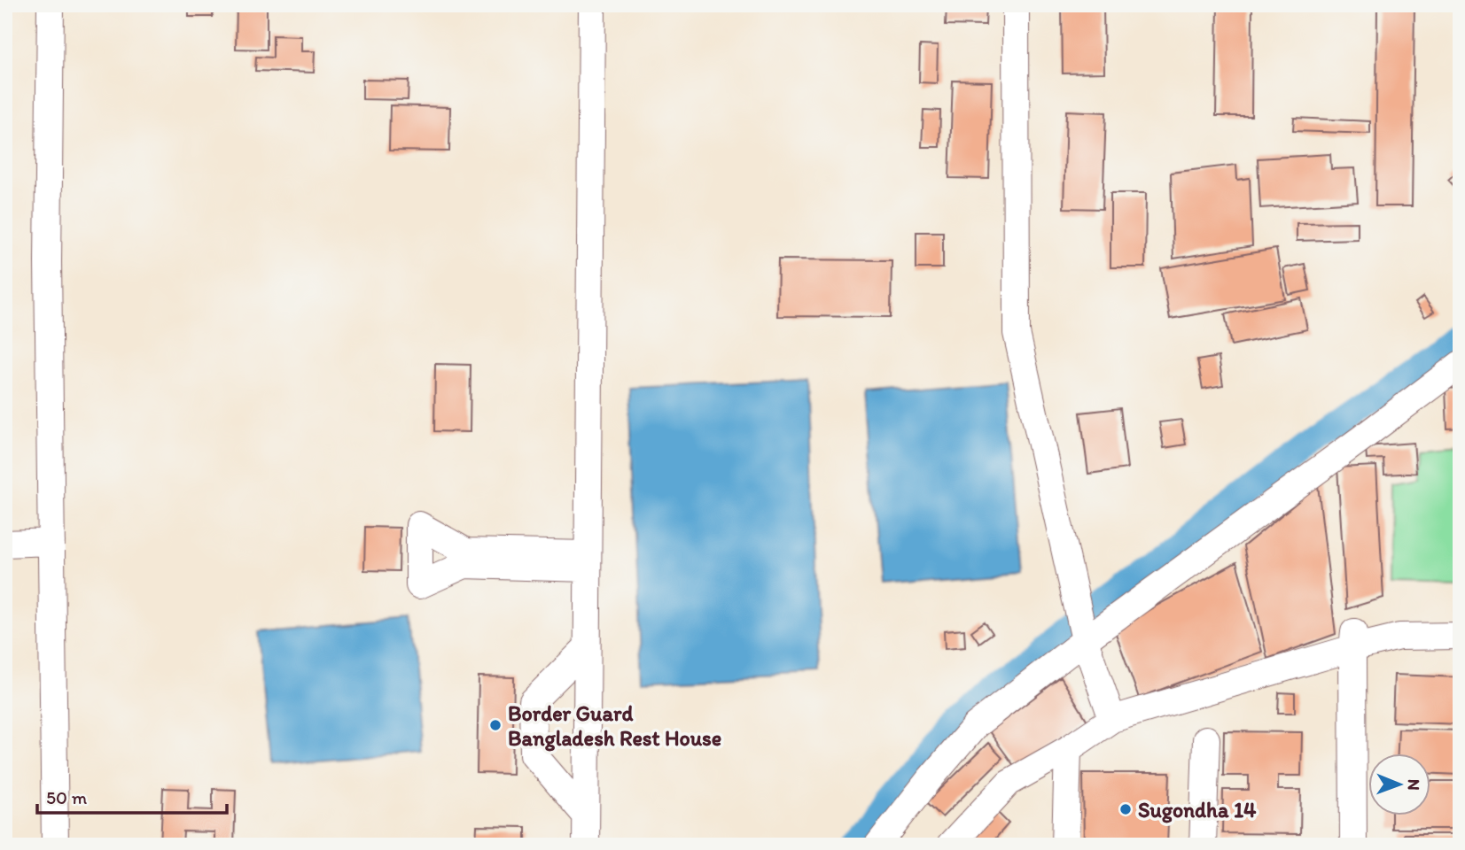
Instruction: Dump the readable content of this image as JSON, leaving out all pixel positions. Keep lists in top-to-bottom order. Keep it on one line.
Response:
{"places":["Border Guard Bangladesh Rest House","Sugondha 14"],"scale_bar":"50 m","north":"right"}
